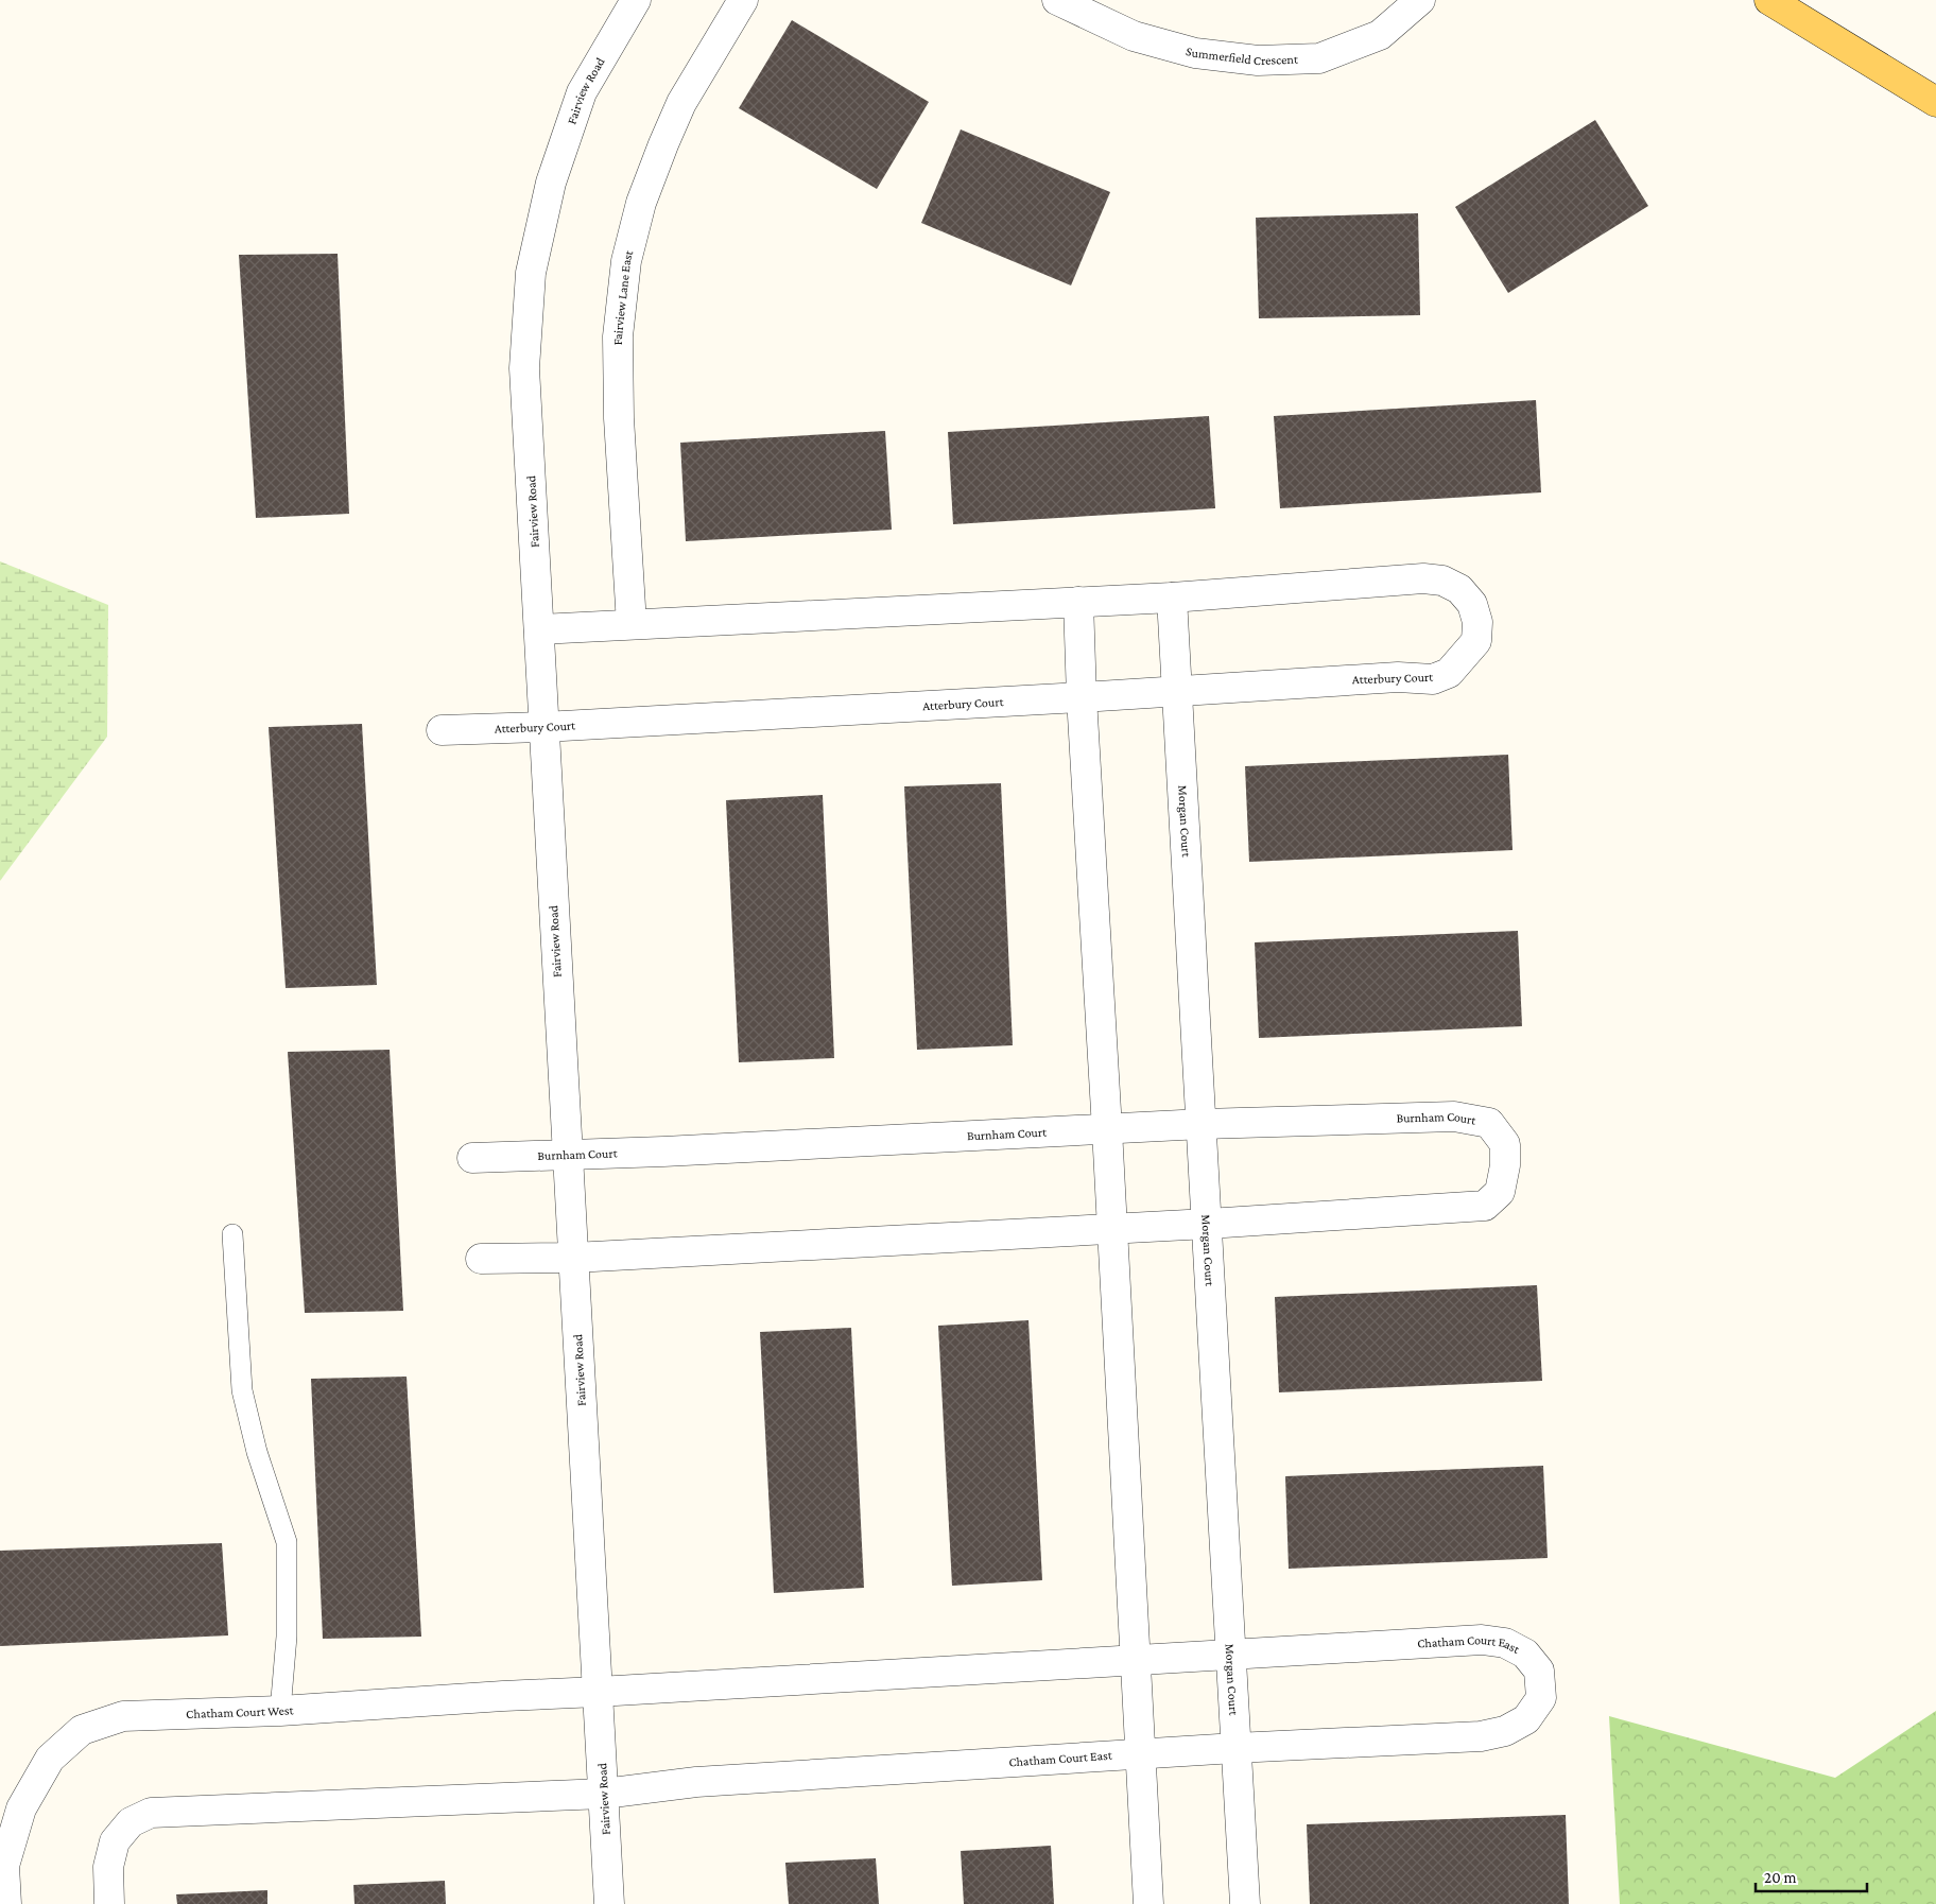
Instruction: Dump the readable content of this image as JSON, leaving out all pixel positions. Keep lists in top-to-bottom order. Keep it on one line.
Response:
{"streets":{"street":["Summerfield Crescent","Fairview Road","Fairview Lane East","Atterbury Court","Morgan Court","Burnham Court","Chatham Court East","Chatham Court West"]},"crossings":[["Fairview Road","Atterbury Court"],["Fairview Road","Burnham Court"],["Fairview Road","Chatham Court East"],["Fairview Road","Chatham Court West"],["Fairview Lane East","Atterbury Court"],["Atterbury Court","Morgan Court"],["Morgan Court","Burnham Court"],["Morgan Court","Chatham Court East"],["Chatham Court East","Chatham Court West"]],"scale_bar":"20 m"}
